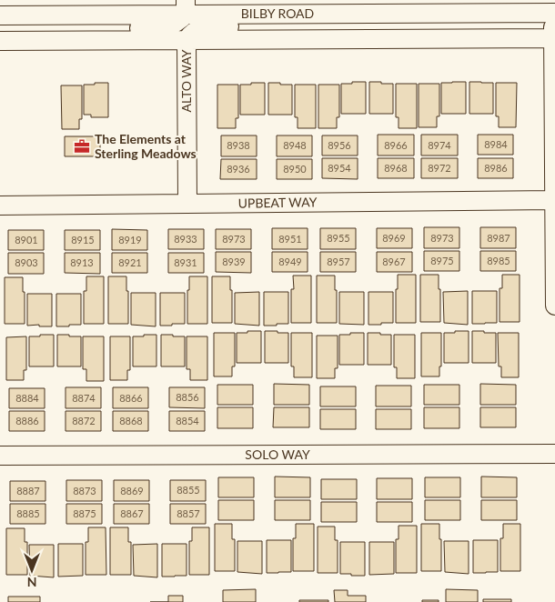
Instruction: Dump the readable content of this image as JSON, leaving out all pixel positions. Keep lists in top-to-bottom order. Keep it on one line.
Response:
{"streets":{"street":["BILBY ROAD","ALTO WAY","UPBEAT WAY","SOLO WAY"]},"crossings":[["BILBY ROAD","ALTO WAY"],["ALTO WAY","UPBEAT WAY"]],"places":{"office":["The Elements at Sterling Meadows"]},"house_numbers":["8984","8938","8948","8956","8966","8974","8954","8968","8972","8986","8936","8950","8955","8969","8973","8987","8933","8973","8951","8901","8915","8919","8975","8985","8939","8949","8957","8967","8903","8913","8921","8931","8856","8884","8874","8866","8886","8872","8868","8854","8855","8887","8873","8869","8885","8875","8867","8857"],"north":"bottom"}
